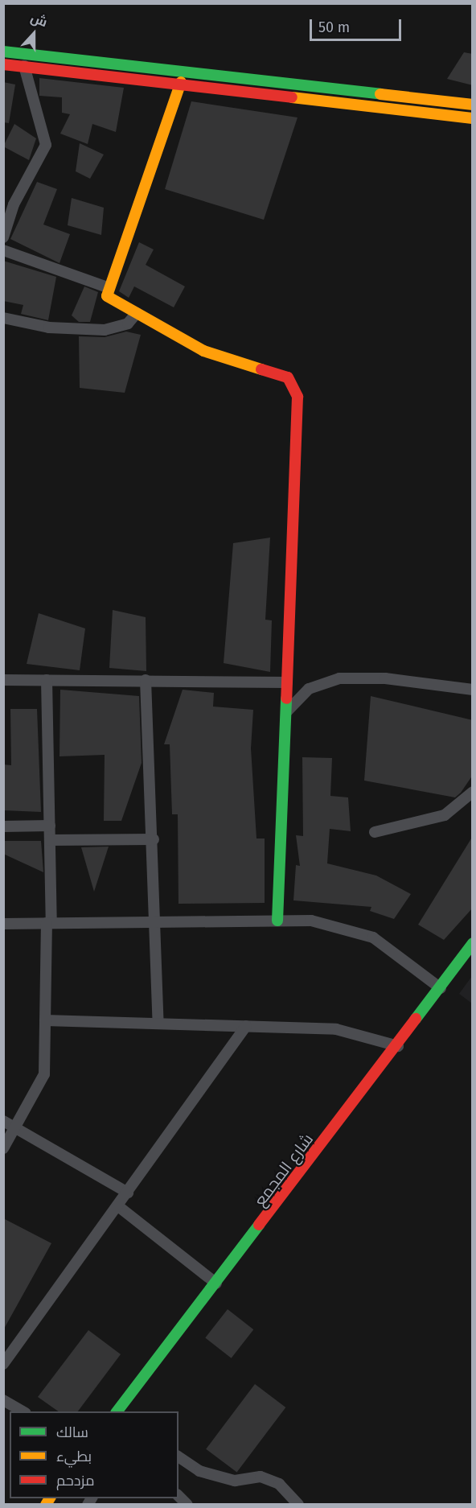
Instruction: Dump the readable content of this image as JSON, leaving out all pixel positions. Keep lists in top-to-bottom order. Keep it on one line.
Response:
{"streets":{"street":["شارع المجمع"]},"legend":["سالك","بطيء","مزدحم"],"scale_bar":"50 m","north":"top"}
